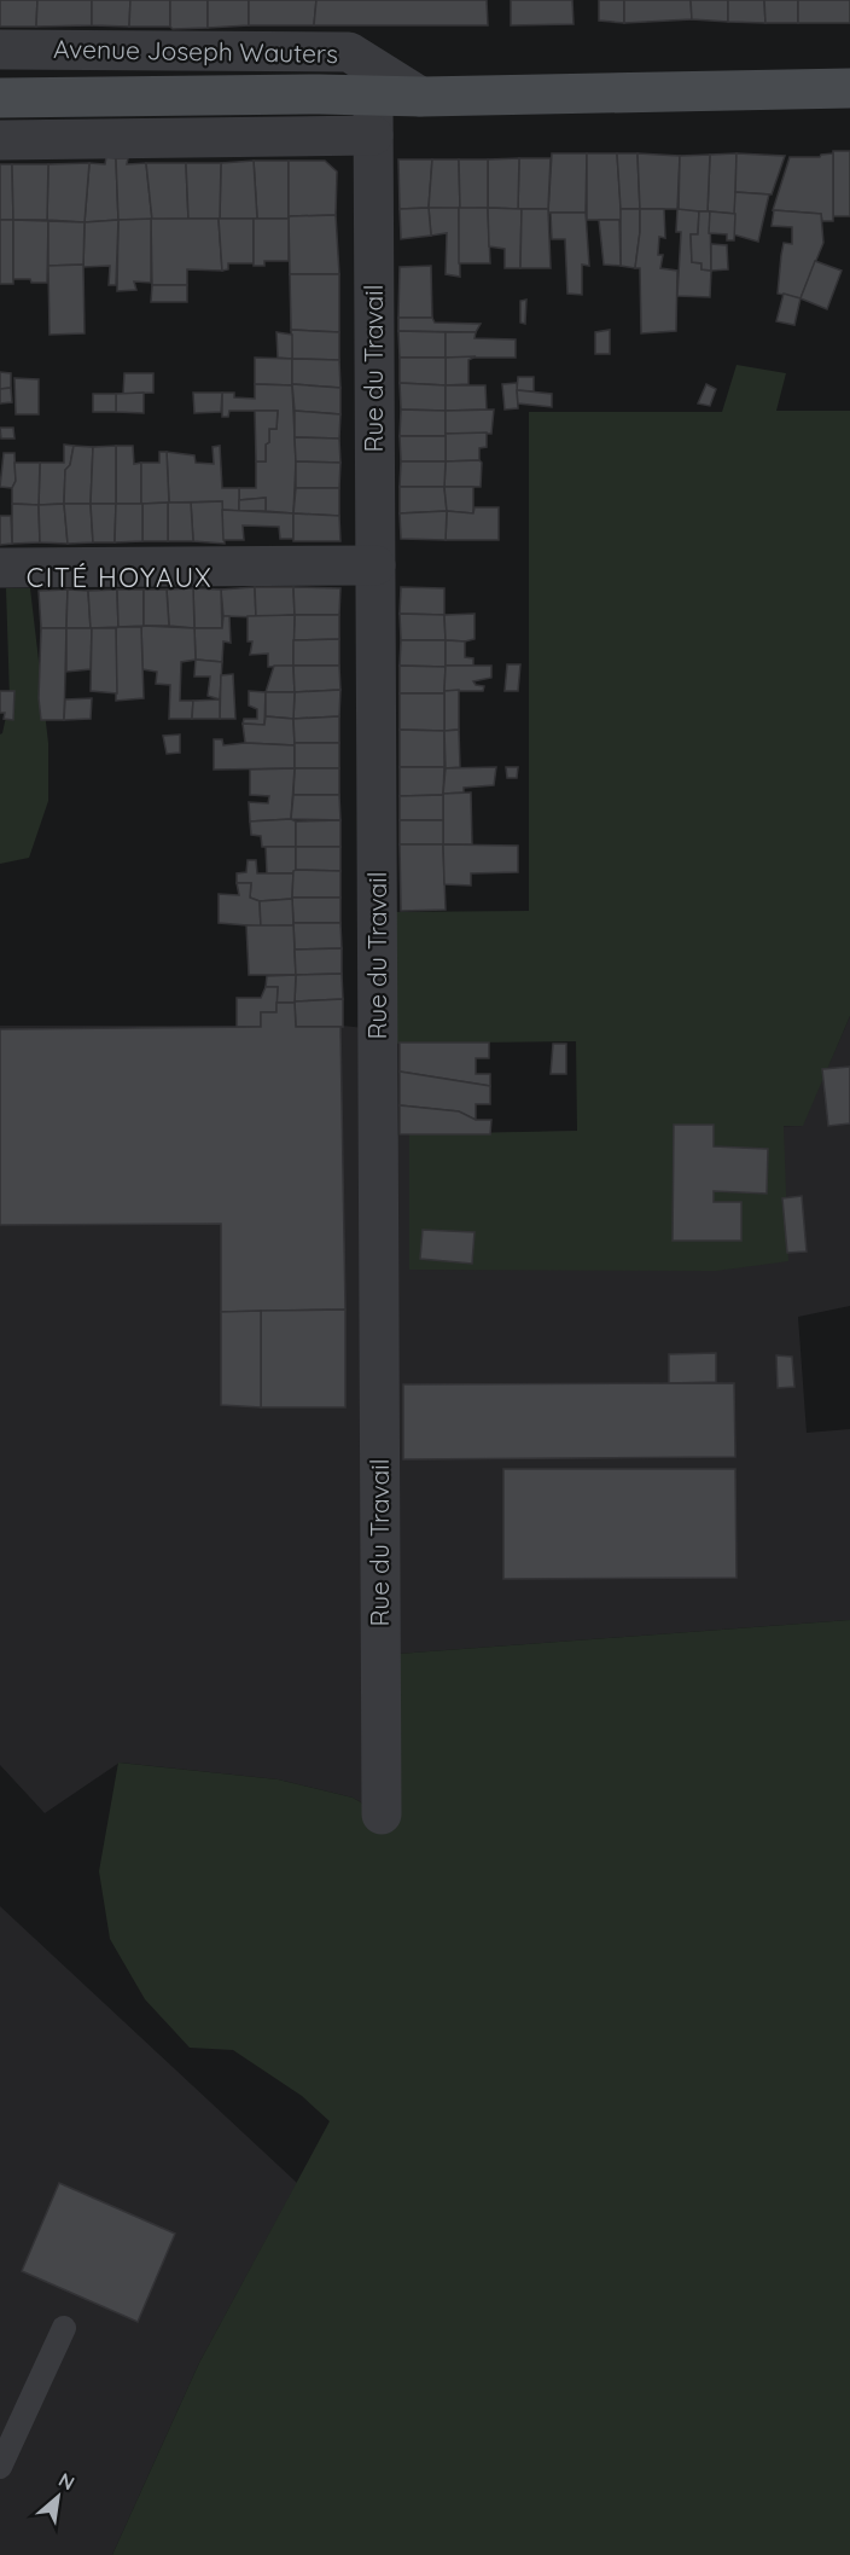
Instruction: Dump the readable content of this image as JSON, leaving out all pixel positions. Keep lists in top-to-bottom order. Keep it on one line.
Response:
{"streets":{"main road":["Avenue Joseph Wauters"],"street":["Rue du Travail"]},"crossings":[["Avenue Joseph Wauters","Rue du Travail"]],"districts":["CITÉ HOYAUX"],"north":"top right"}
